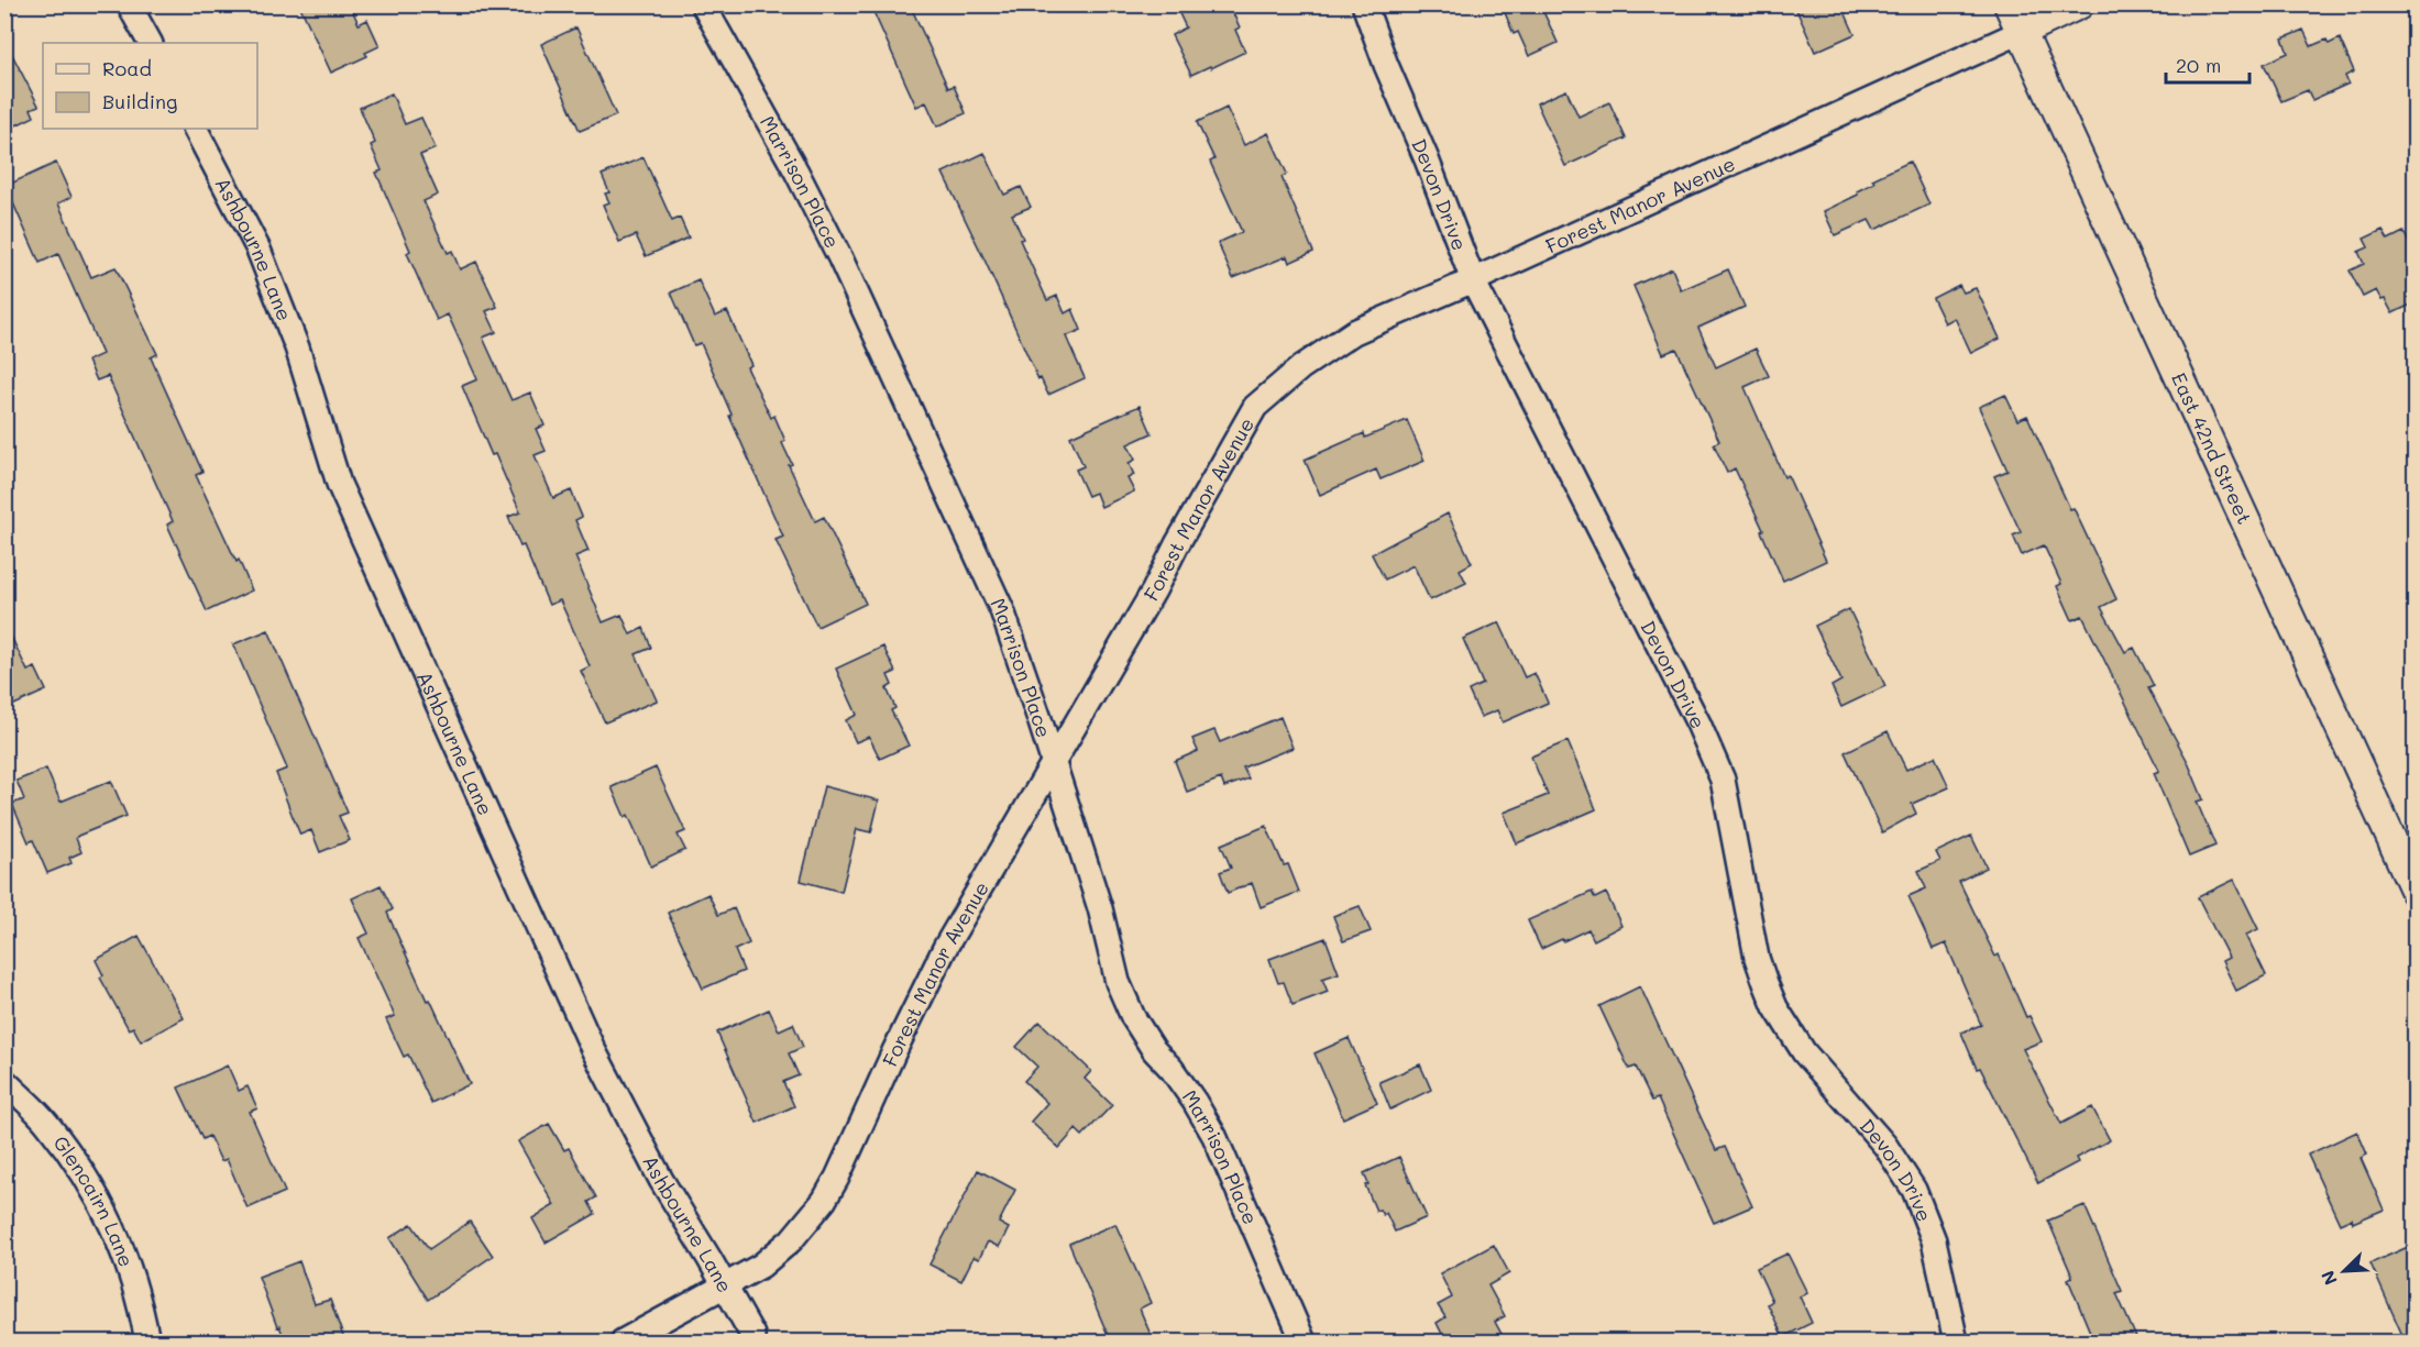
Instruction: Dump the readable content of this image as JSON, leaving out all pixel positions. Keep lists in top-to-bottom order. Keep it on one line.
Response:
{"streets":{"street":["Marrison Place","Devon Drive","Forest Manor Avenue","Ashbourne Lane","East 42nd Street","Glencairn Lane"]},"crossings":[["Marrison Place","Forest Manor Avenue"],["Devon Drive","Forest Manor Avenue"],["Forest Manor Avenue","Ashbourne Lane"],["Forest Manor Avenue","East 42nd Street"]],"legend":["Road","Building"],"scale_bar":"20 m","north":"bottom left"}
